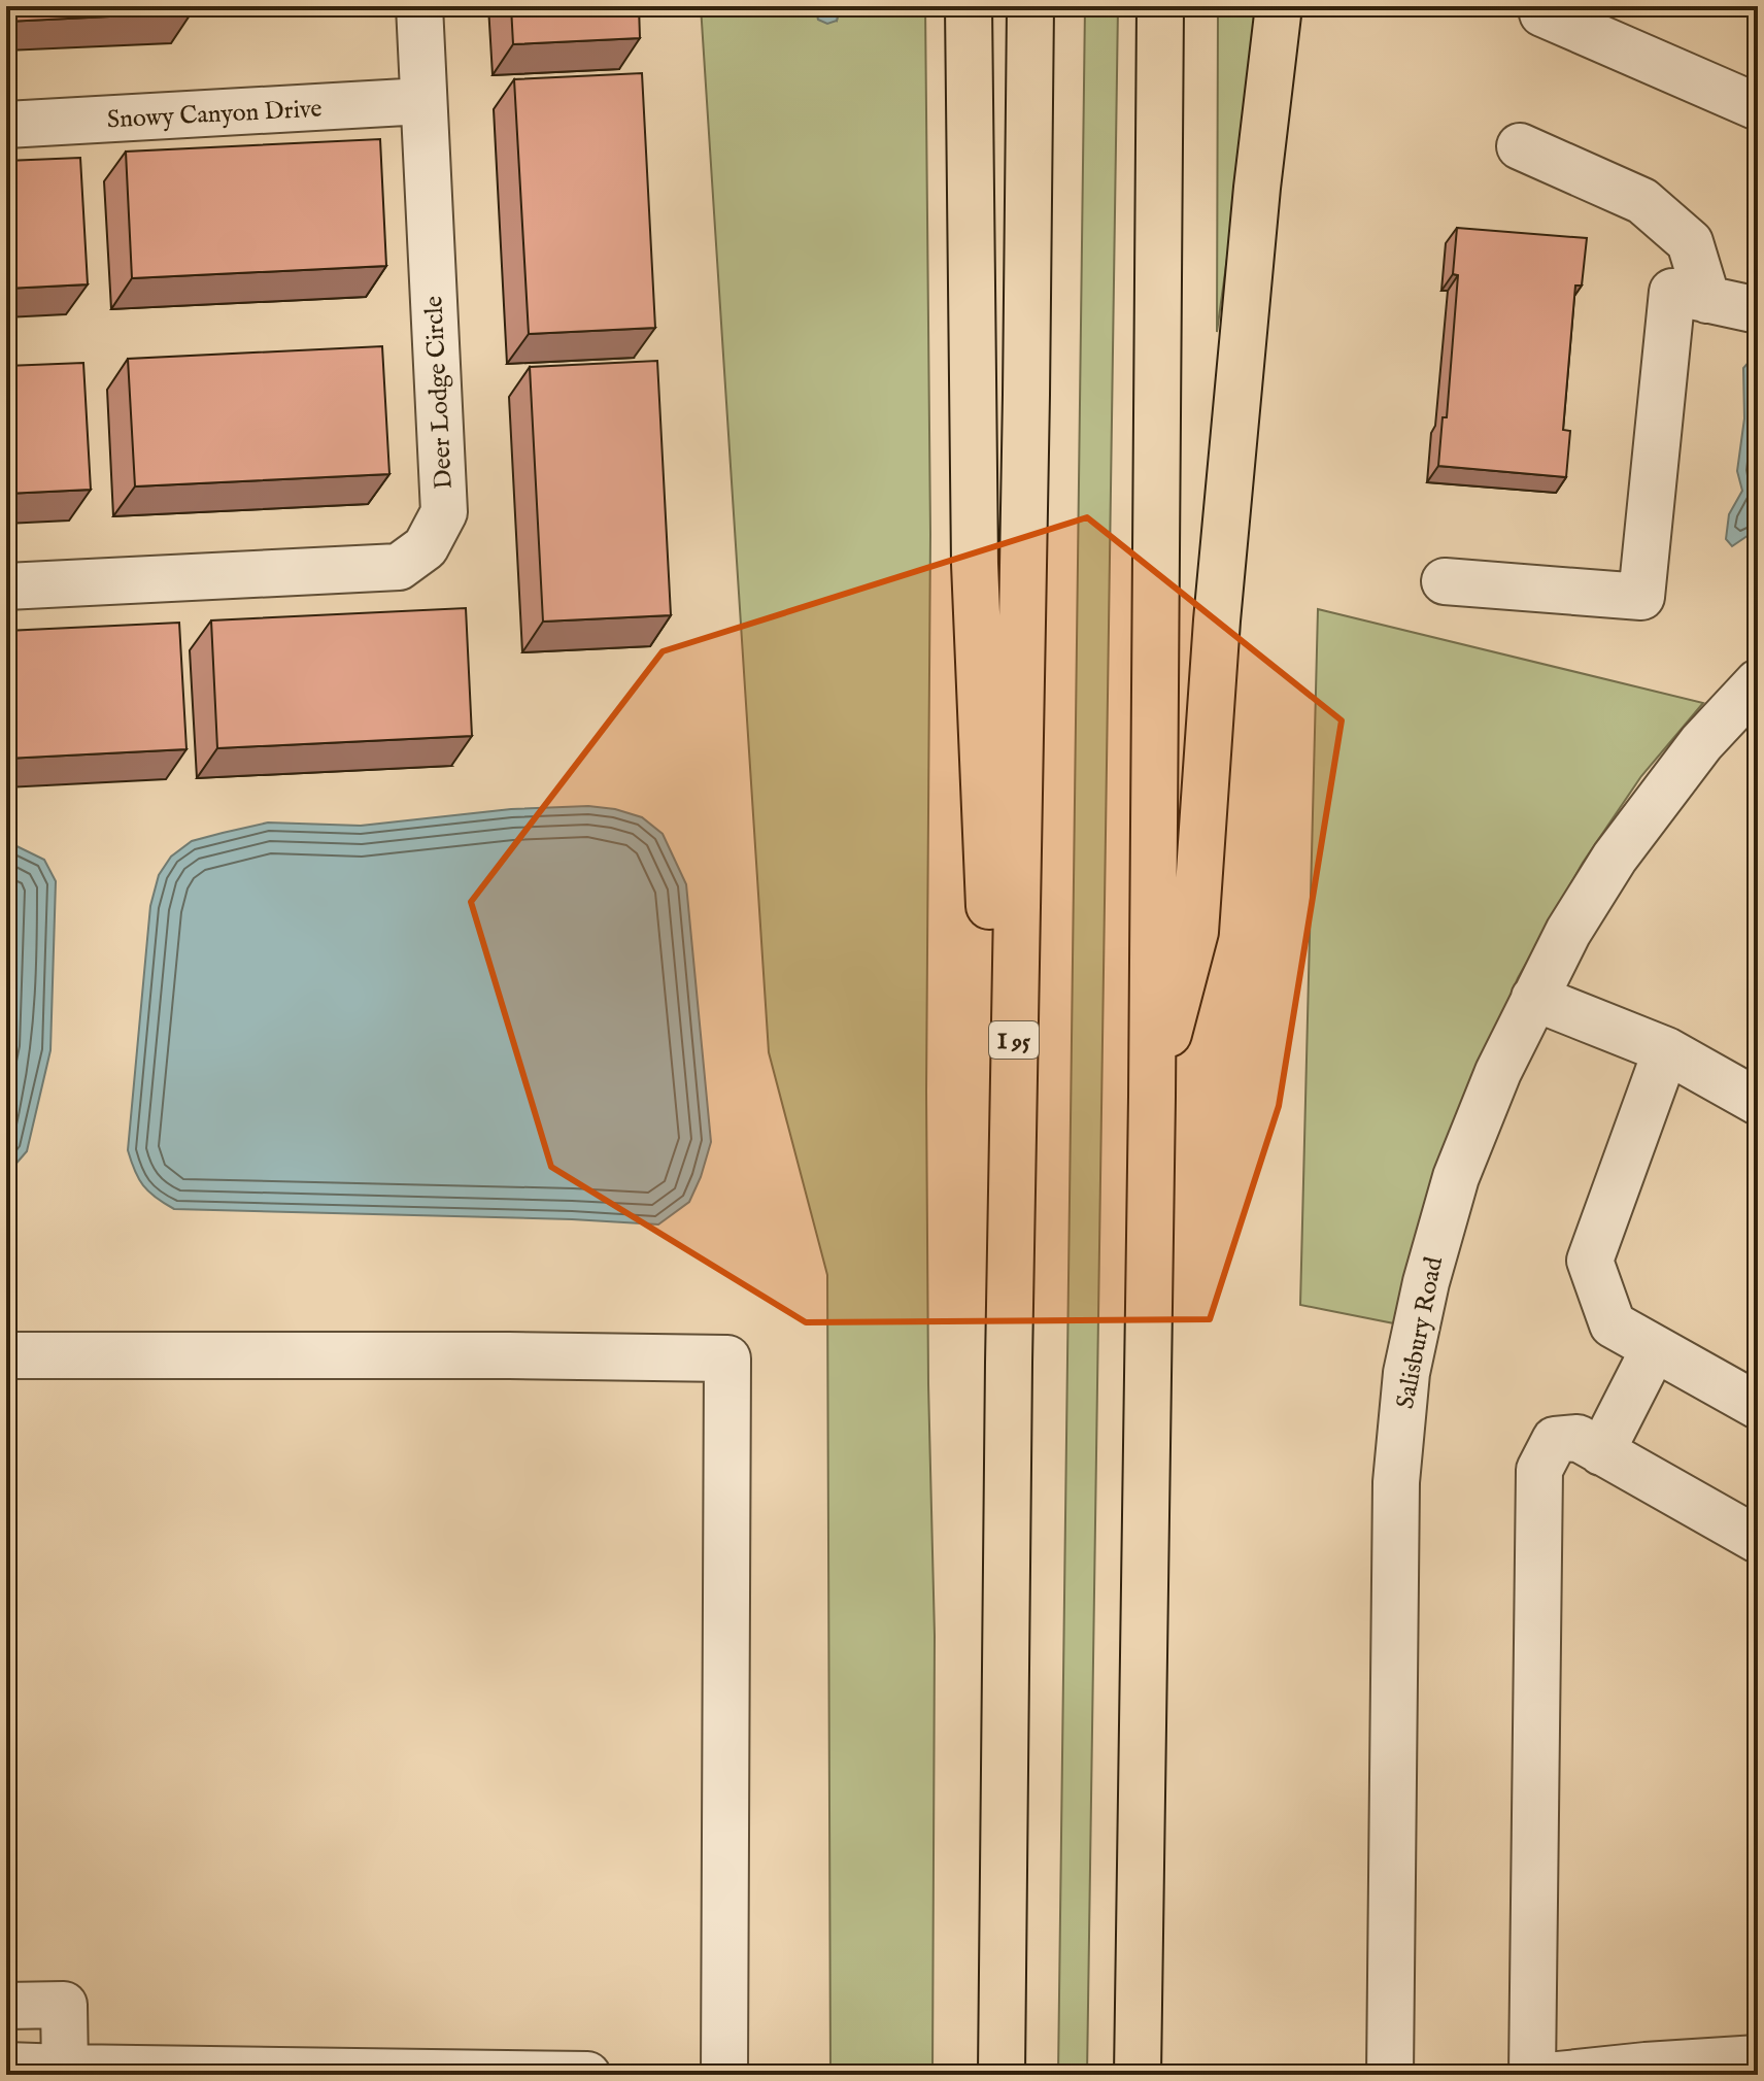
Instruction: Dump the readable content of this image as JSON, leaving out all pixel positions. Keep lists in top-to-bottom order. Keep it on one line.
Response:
{"streets":{"highway":["I 95"],"street":["Snowy Canyon Drive","Deer Lodge Circle","Salisbury Road"]},"crossings":[["Snowy Canyon Drive","Deer Lodge Circle"]]}
